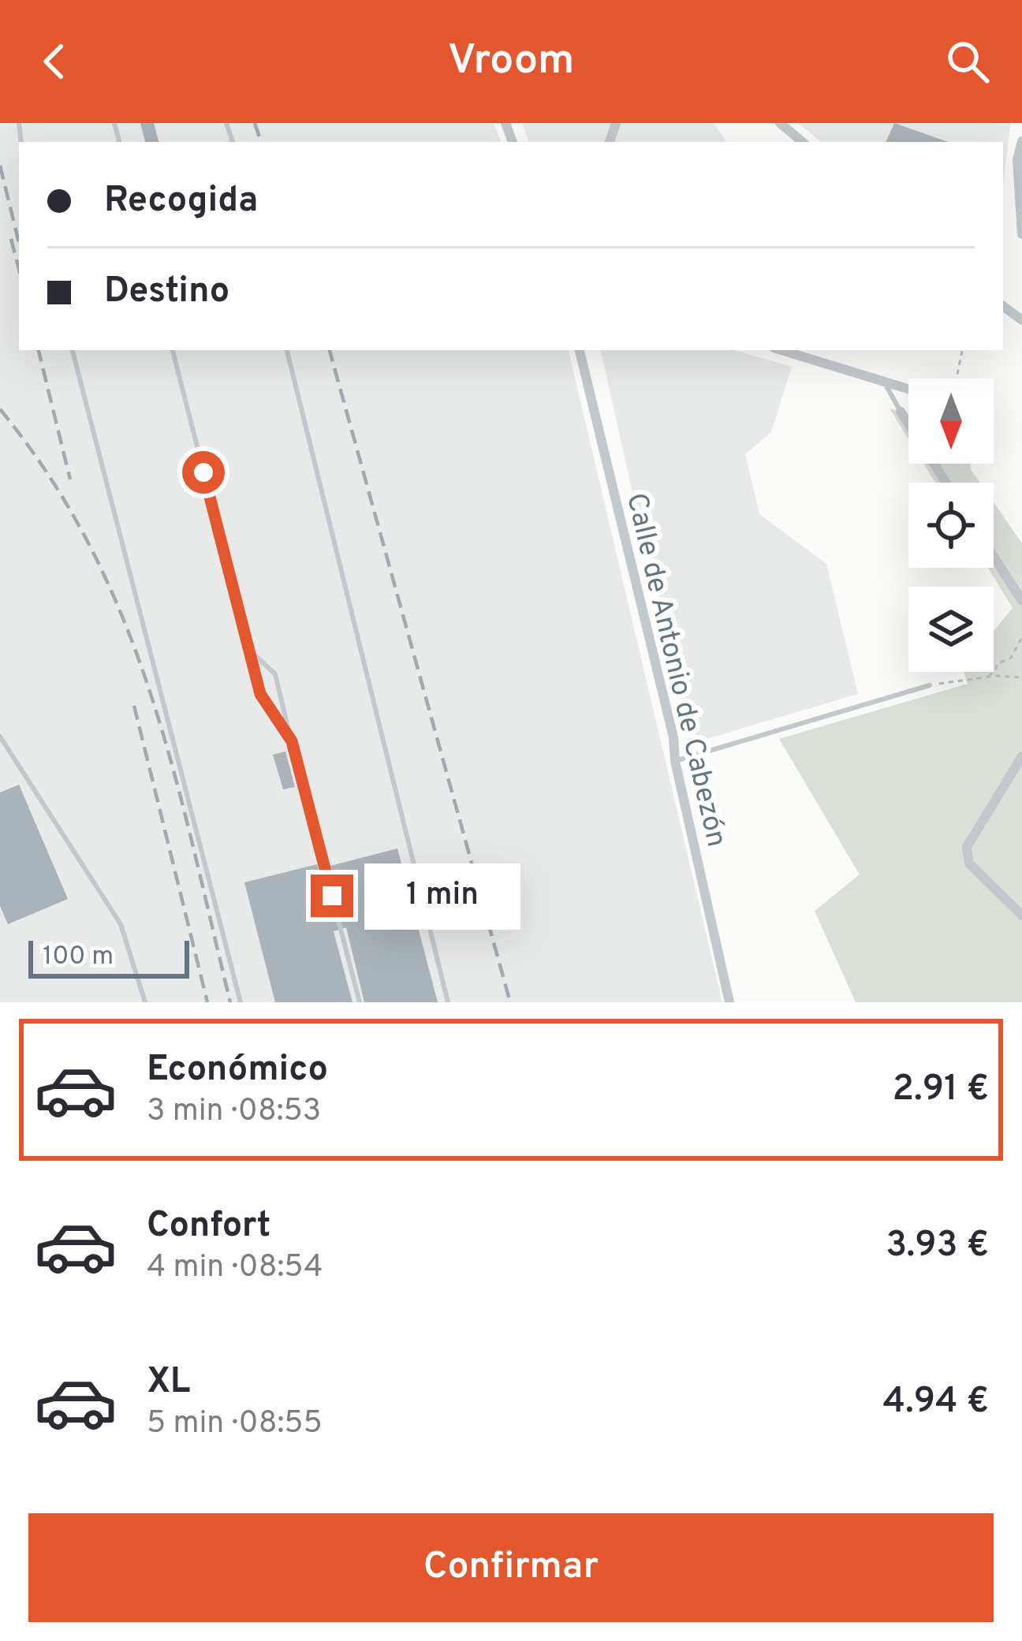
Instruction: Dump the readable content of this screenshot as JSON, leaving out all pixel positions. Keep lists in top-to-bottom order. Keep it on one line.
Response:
{"streets":{"street":["Calle de Antonio de Cabezón"]},"scale_bar":"100 m","north":"bottom","page":{"header":"Vroom","banner":["Recogida","Destino"],"bubble":"1 min","scale":"100 m","list":[{"name":"Económico","note":"3 min · 08:53","value":"2.91 €"},{"name":"Confort","note":"4 min · 08:54","value":"3.93 €"},{"name":"XL","note":"5 min · 08:55","value":"4.94 €"}],"buttons":"Confirmar"}}
